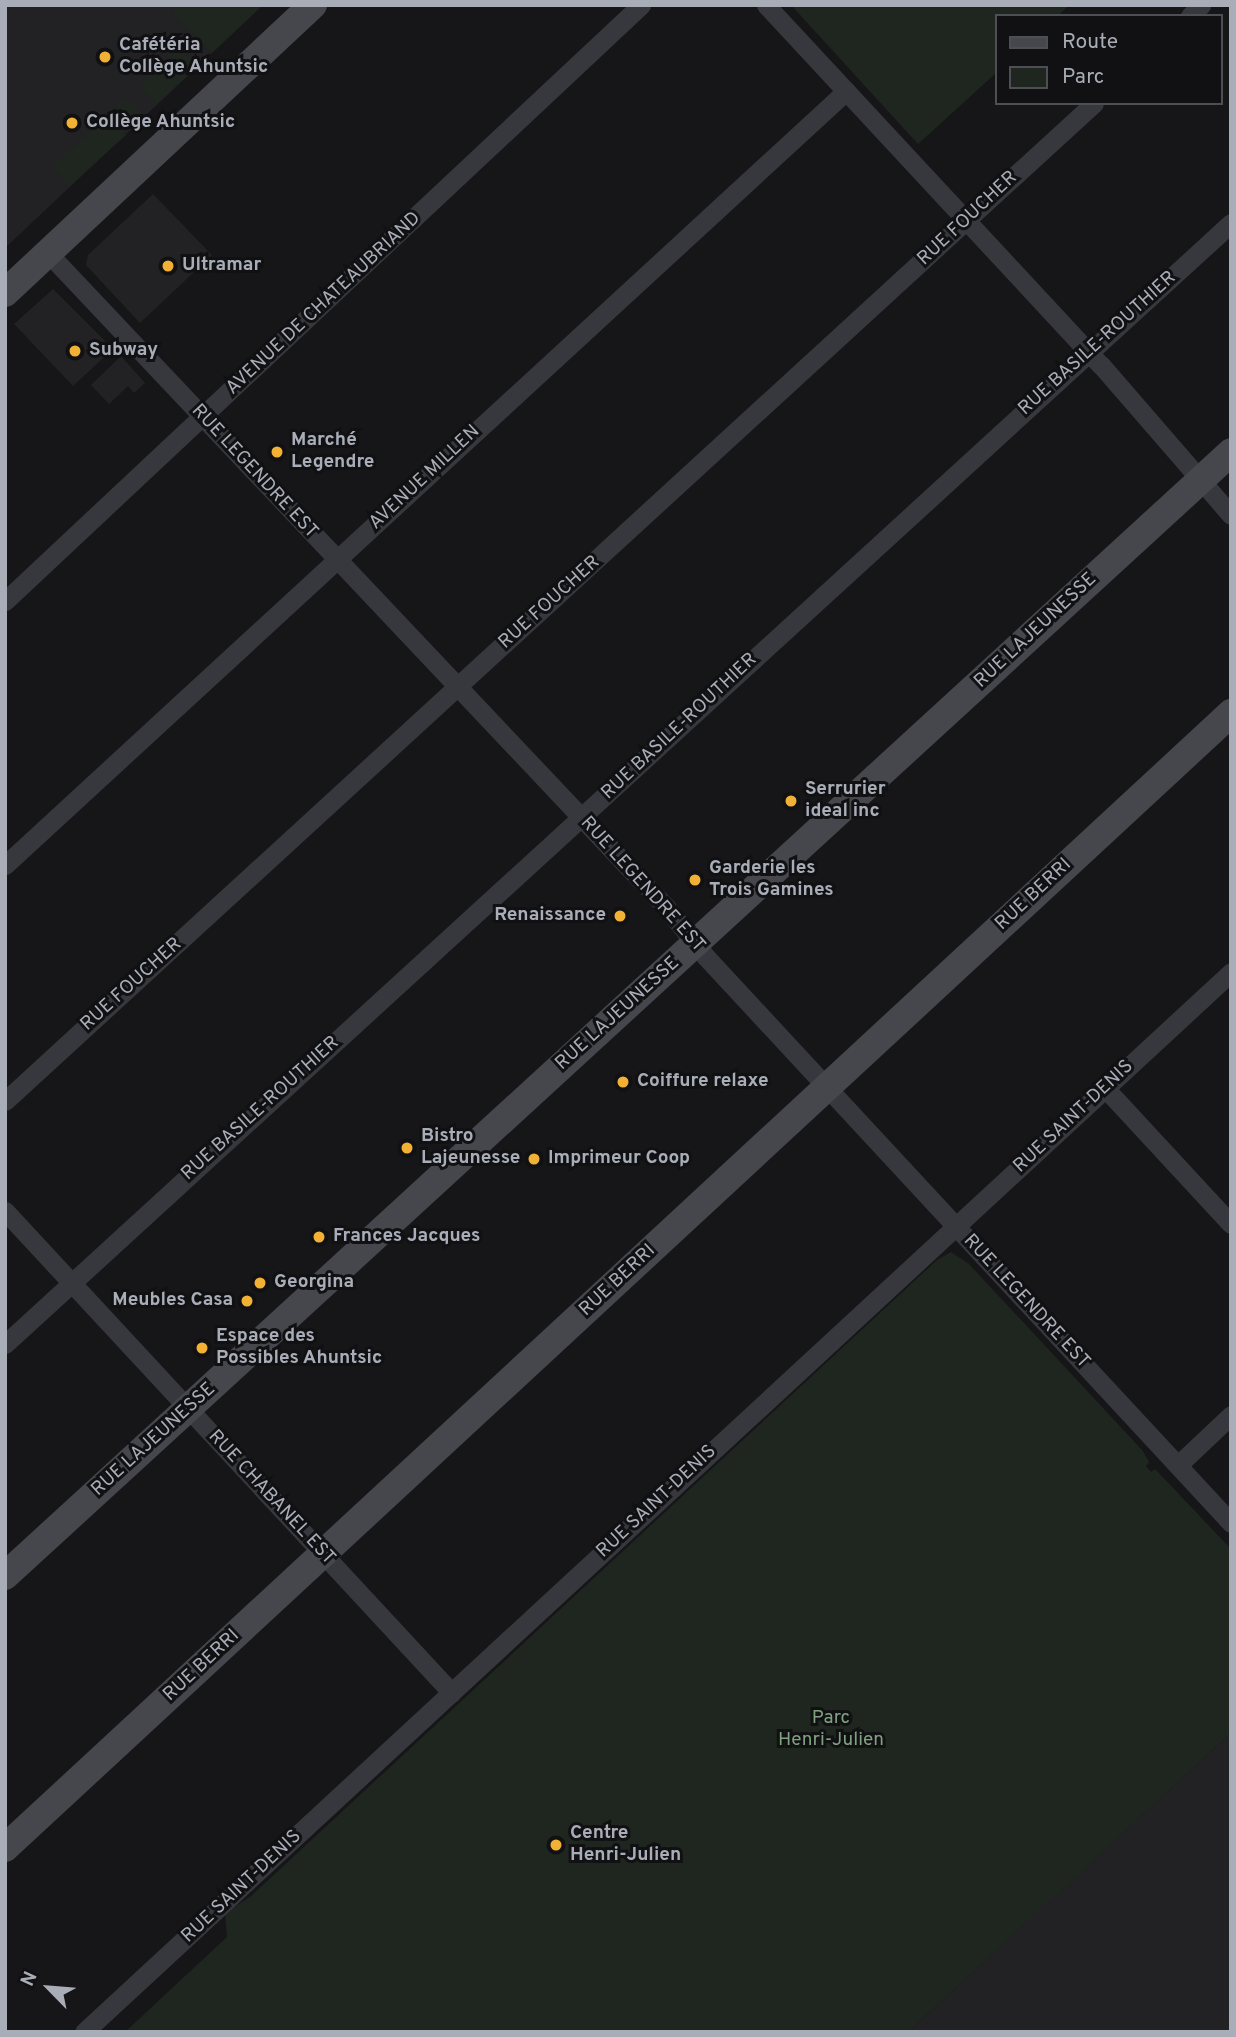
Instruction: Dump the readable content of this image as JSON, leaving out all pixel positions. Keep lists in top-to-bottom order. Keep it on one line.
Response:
{"streets":{"main road":["RUE LAJEUNESSE","RUE BERRI"],"street":["RUE FOUCHER","AVENUE DE CHATEAUBRIAND","RUE BASILE-ROUTHIER","RUE LEGENDRE EST","AVENUE MILLEN","RUE SAINT-DENIS","RUE CHABANEL EST"]},"crossings":[["RUE FOUCHER","RUE LEGENDRE EST"],["AVENUE DE CHATEAUBRIAND","RUE LEGENDRE EST"],["RUE BASILE-ROUTHIER","RUE LEGENDRE EST"],["RUE BASILE-ROUTHIER","RUE CHABANEL EST"],["RUE LEGENDRE EST","AVENUE MILLEN"],["RUE LEGENDRE EST","RUE LAJEUNESSE"],["RUE LEGENDRE EST","RUE BERRI"],["RUE LEGENDRE EST","RUE SAINT-DENIS"],["RUE LAJEUNESSE","RUE CHABANEL EST"],["RUE BERRI","RUE CHABANEL EST"],["RUE SAINT-DENIS","RUE CHABANEL EST"]],"parks":["Parc Henri-Julien"],"places":["Cafétéria Collège Ahuntsic","Collège Ahuntsic","Ultramar","Subway","Marché Legendre","Serrurier ideal inc","Garderie les Trois Gamines","Renaissance","Coiffure relaxe","Bistro Lajeunesse","Imprimeur Coop","Frances Jacques","Georgina","Meubles Casa","Espace des Possibles Ahuntsic","Centre Henri-Julien"],"legend":["Route","Parc"],"north":"top left"}
